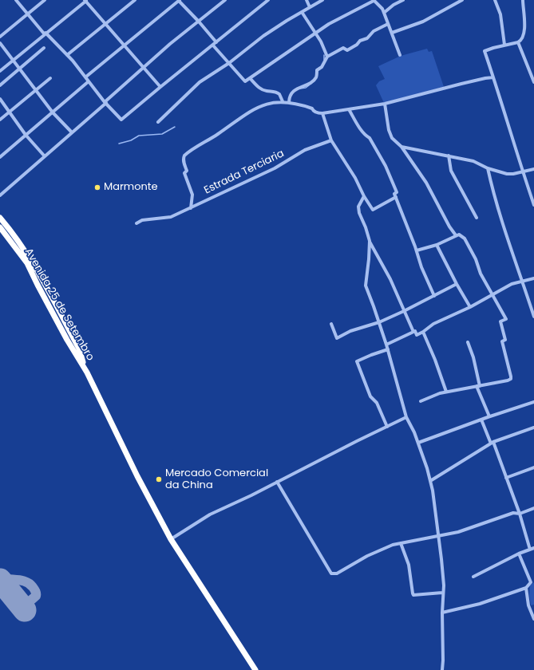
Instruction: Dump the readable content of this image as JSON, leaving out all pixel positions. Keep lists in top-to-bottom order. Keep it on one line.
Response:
{"streets":{"highway":["Avenida 25 de Setembro"],"street":["Estrada Terciaria"]},"places":["Marmonte","Mercado Comercial da China"]}
